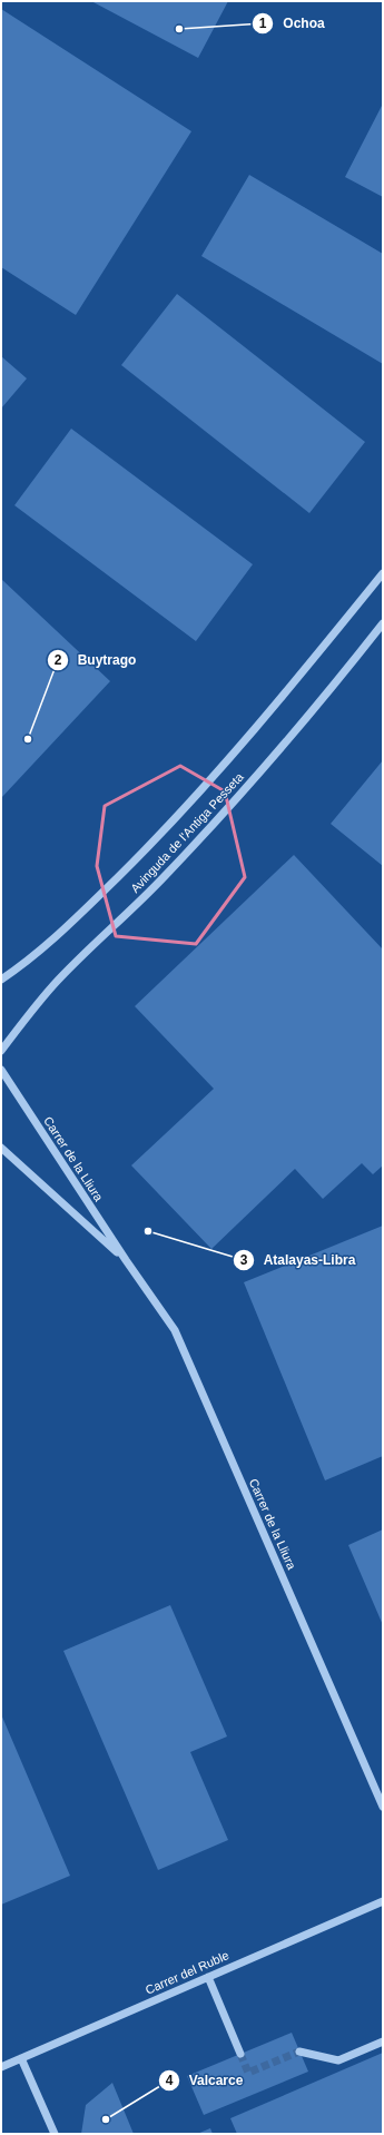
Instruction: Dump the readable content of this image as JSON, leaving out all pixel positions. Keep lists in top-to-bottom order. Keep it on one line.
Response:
{"streets":{"street":["Avinguda de l'Antiga Pesseta","Carrer de la Lliura","Carrer del Ruble"]},"places":["Ochoa","Buytrago","Atalayas-Libra","Valcarce"]}
